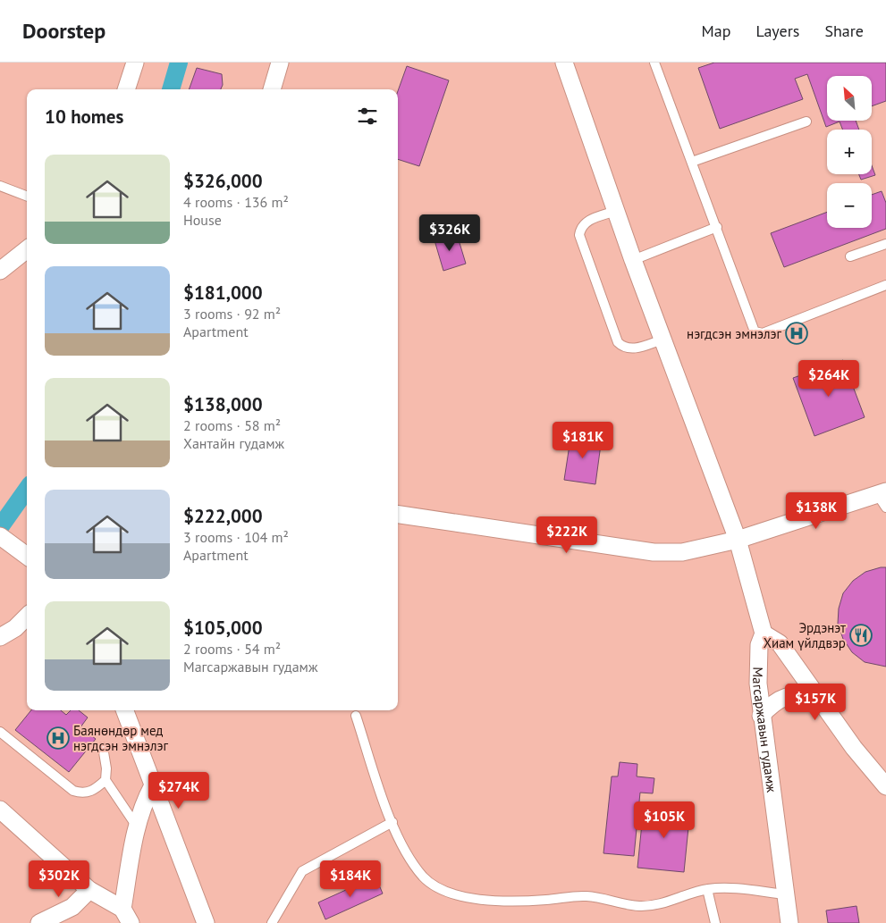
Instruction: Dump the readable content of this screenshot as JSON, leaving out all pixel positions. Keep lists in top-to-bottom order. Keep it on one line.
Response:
{"streets":{"street":["Магсаржавын гудамж"]},"places":{"hospital":["нэгдсэн эмнэлэг","Баянөндөр мед нэгдсэн эмнэлэг"],"restaurant":["Эрдэнэт Хиам үйлдвэр"]},"north":"top left","page":{"header":"Doorstep","nav":["Map","Layers","Share"],"map_buttons":["+","−"],"heading":"10 homes","list":[{"name":"$326,000","note":"4 rooms · 136 m² · House"},{"name":"$181,000","note":"3 rooms · 92 m² · Apartment"},{"name":"$138,000","note":"2 rooms · 58 m² · Хантайн гудамж"},{"name":"$222,000","note":"3 rooms · 104 m² · Apartment"},{"name":"$105,000","note":"2 rooms · 54 m² · Магсаржавын гудамж"}],"price":["$326K","$264K","$181K","$138K","$222K","$157K","$274K","$105K","$302K","$184K"]}}
